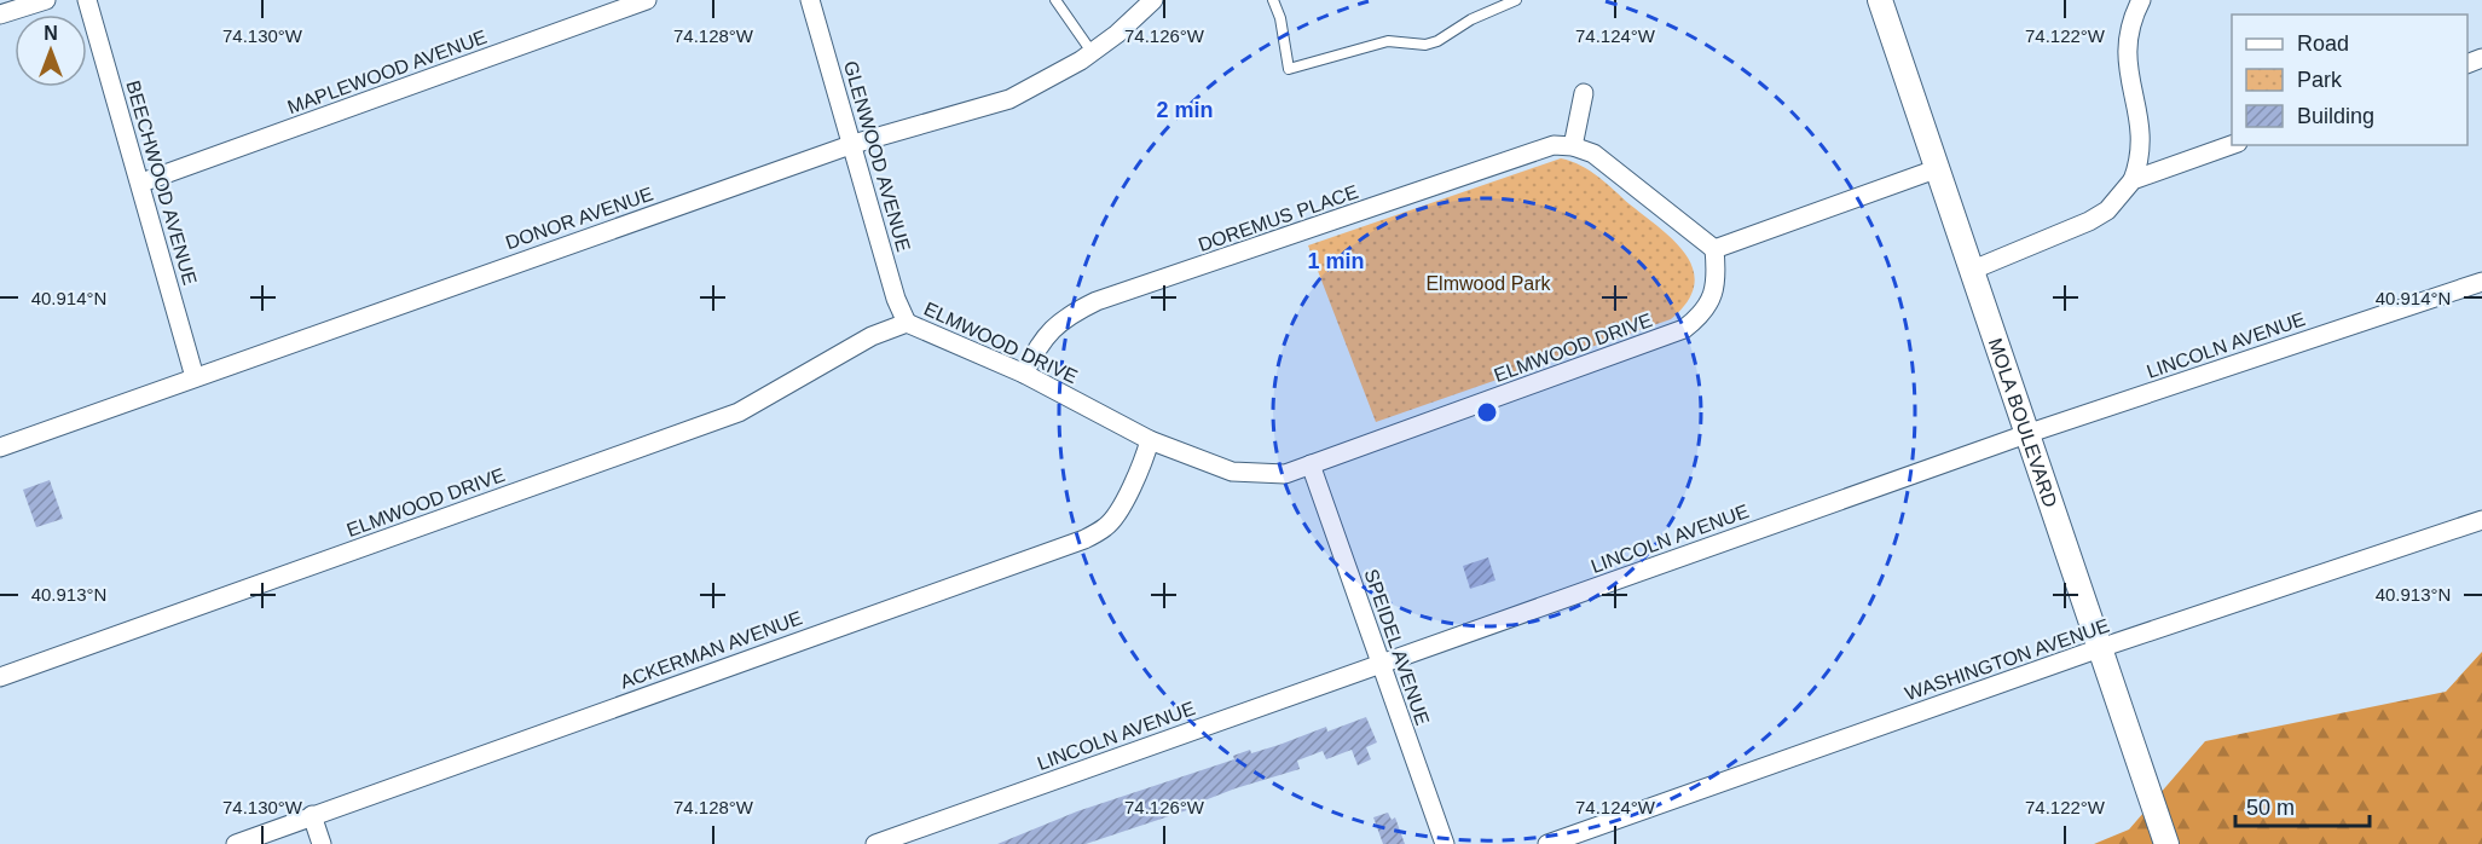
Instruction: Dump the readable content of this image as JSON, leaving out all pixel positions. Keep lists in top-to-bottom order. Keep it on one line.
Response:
{"streets":{"street":["MAPLEWOOD AVENUE","GLENWOOD AVENUE","BEECHWOOD AVENUE","DONOR AVENUE","DOREMUS PLACE","ELMWOOD DRIVE","LINCOLN AVENUE","MOLA BOULEVARD","SPEIDEL AVENUE","ACKERMAN AVENUE","WASHINGTON AVENUE"]},"crossings":[["MAPLEWOOD AVENUE","BEECHWOOD AVENUE"],["GLENWOOD AVENUE","DONOR AVENUE"],["GLENWOOD AVENUE","ELMWOOD DRIVE"],["BEECHWOOD AVENUE","DONOR AVENUE"],["DOREMUS PLACE","ELMWOOD DRIVE"],["ELMWOOD DRIVE","SPEIDEL AVENUE"],["ELMWOOD DRIVE","ACKERMAN AVENUE"],["LINCOLN AVENUE","MOLA BOULEVARD"],["LINCOLN AVENUE","SPEIDEL AVENUE"],["MOLA BOULEVARD","WASHINGTON AVENUE"]],"parks":["Elmwood Park"],"legend":["Road","Park","Building"],"scale_bar":"50 m","north":"top","coordinates":["74.130°W","74.128°W","74.126°W","74.124°W","74.122°W","40.914°N","40.913°N"],"rings":["2 min","1 min"]}
